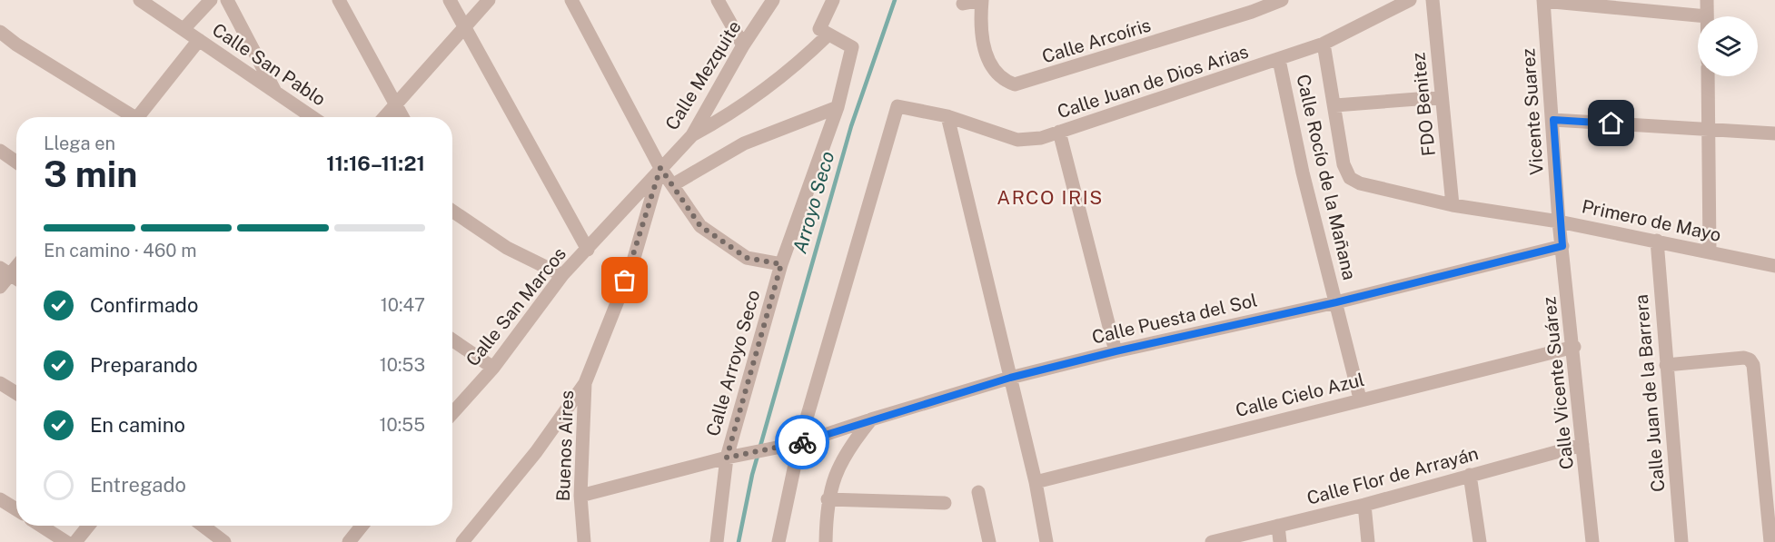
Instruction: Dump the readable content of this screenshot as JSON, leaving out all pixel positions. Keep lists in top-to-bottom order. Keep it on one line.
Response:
{"streets":{"street":["Calle Arcoíris","Calle San Pablo","Calle Mezquite","Calle Juan de Dios Arias","FDO Benitez","Vicente Suarez","Calle Rocío de la Mañana","Primero de Mayo","Calle San Marcos","Calle Puesta del Sol","Calle Arroyo Seco","Calle Vicente Suárez","Calle Juan de la Barrera","Calle Cielo Azul","Buenos Aires","Calle Flor de Arrayán"]},"crossings":[["Calle Mezquite","Calle San Marcos"],["Calle Mezquite","Buenos Aires"],["Calle Juan de Dios Arias","Calle Rocío de la Mañana"],["Calle Juan de Dios Arias","Calle Puesta del Sol"],["FDO Benitez","Primero de Mayo"],["Vicente Suarez","Primero de Mayo"],["Vicente Suarez","Calle Vicente Suárez"],["Calle Rocío de la Mañana","Calle Puesta del Sol"],["Calle Rocío de la Mañana","Calle Cielo Azul"],["Primero de Mayo","Calle Vicente Suárez"],["Primero de Mayo","Calle Juan de la Barrera"],["Calle San Marcos","Buenos Aires"],["Calle Puesta del Sol","Calle Arroyo Seco"],["Calle Puesta del Sol","Calle Vicente Suárez"],["Calle Puesta del Sol","Buenos Aires"],["Calle Vicente Suárez","Calle Cielo Azul"],["Calle Vicente Suárez","Calle Flor de Arrayán"]],"districts":["ARCO IRIS"],"water":["Arroyo Seco"],"page":{"heading":["3 min","Llega en","11:16–11:21"],"bar":"En camino · 460 m","list":[["Confirmado","10:47"],["Preparando","10:53"],["En camino","10:55"],"Entregado"]}}
